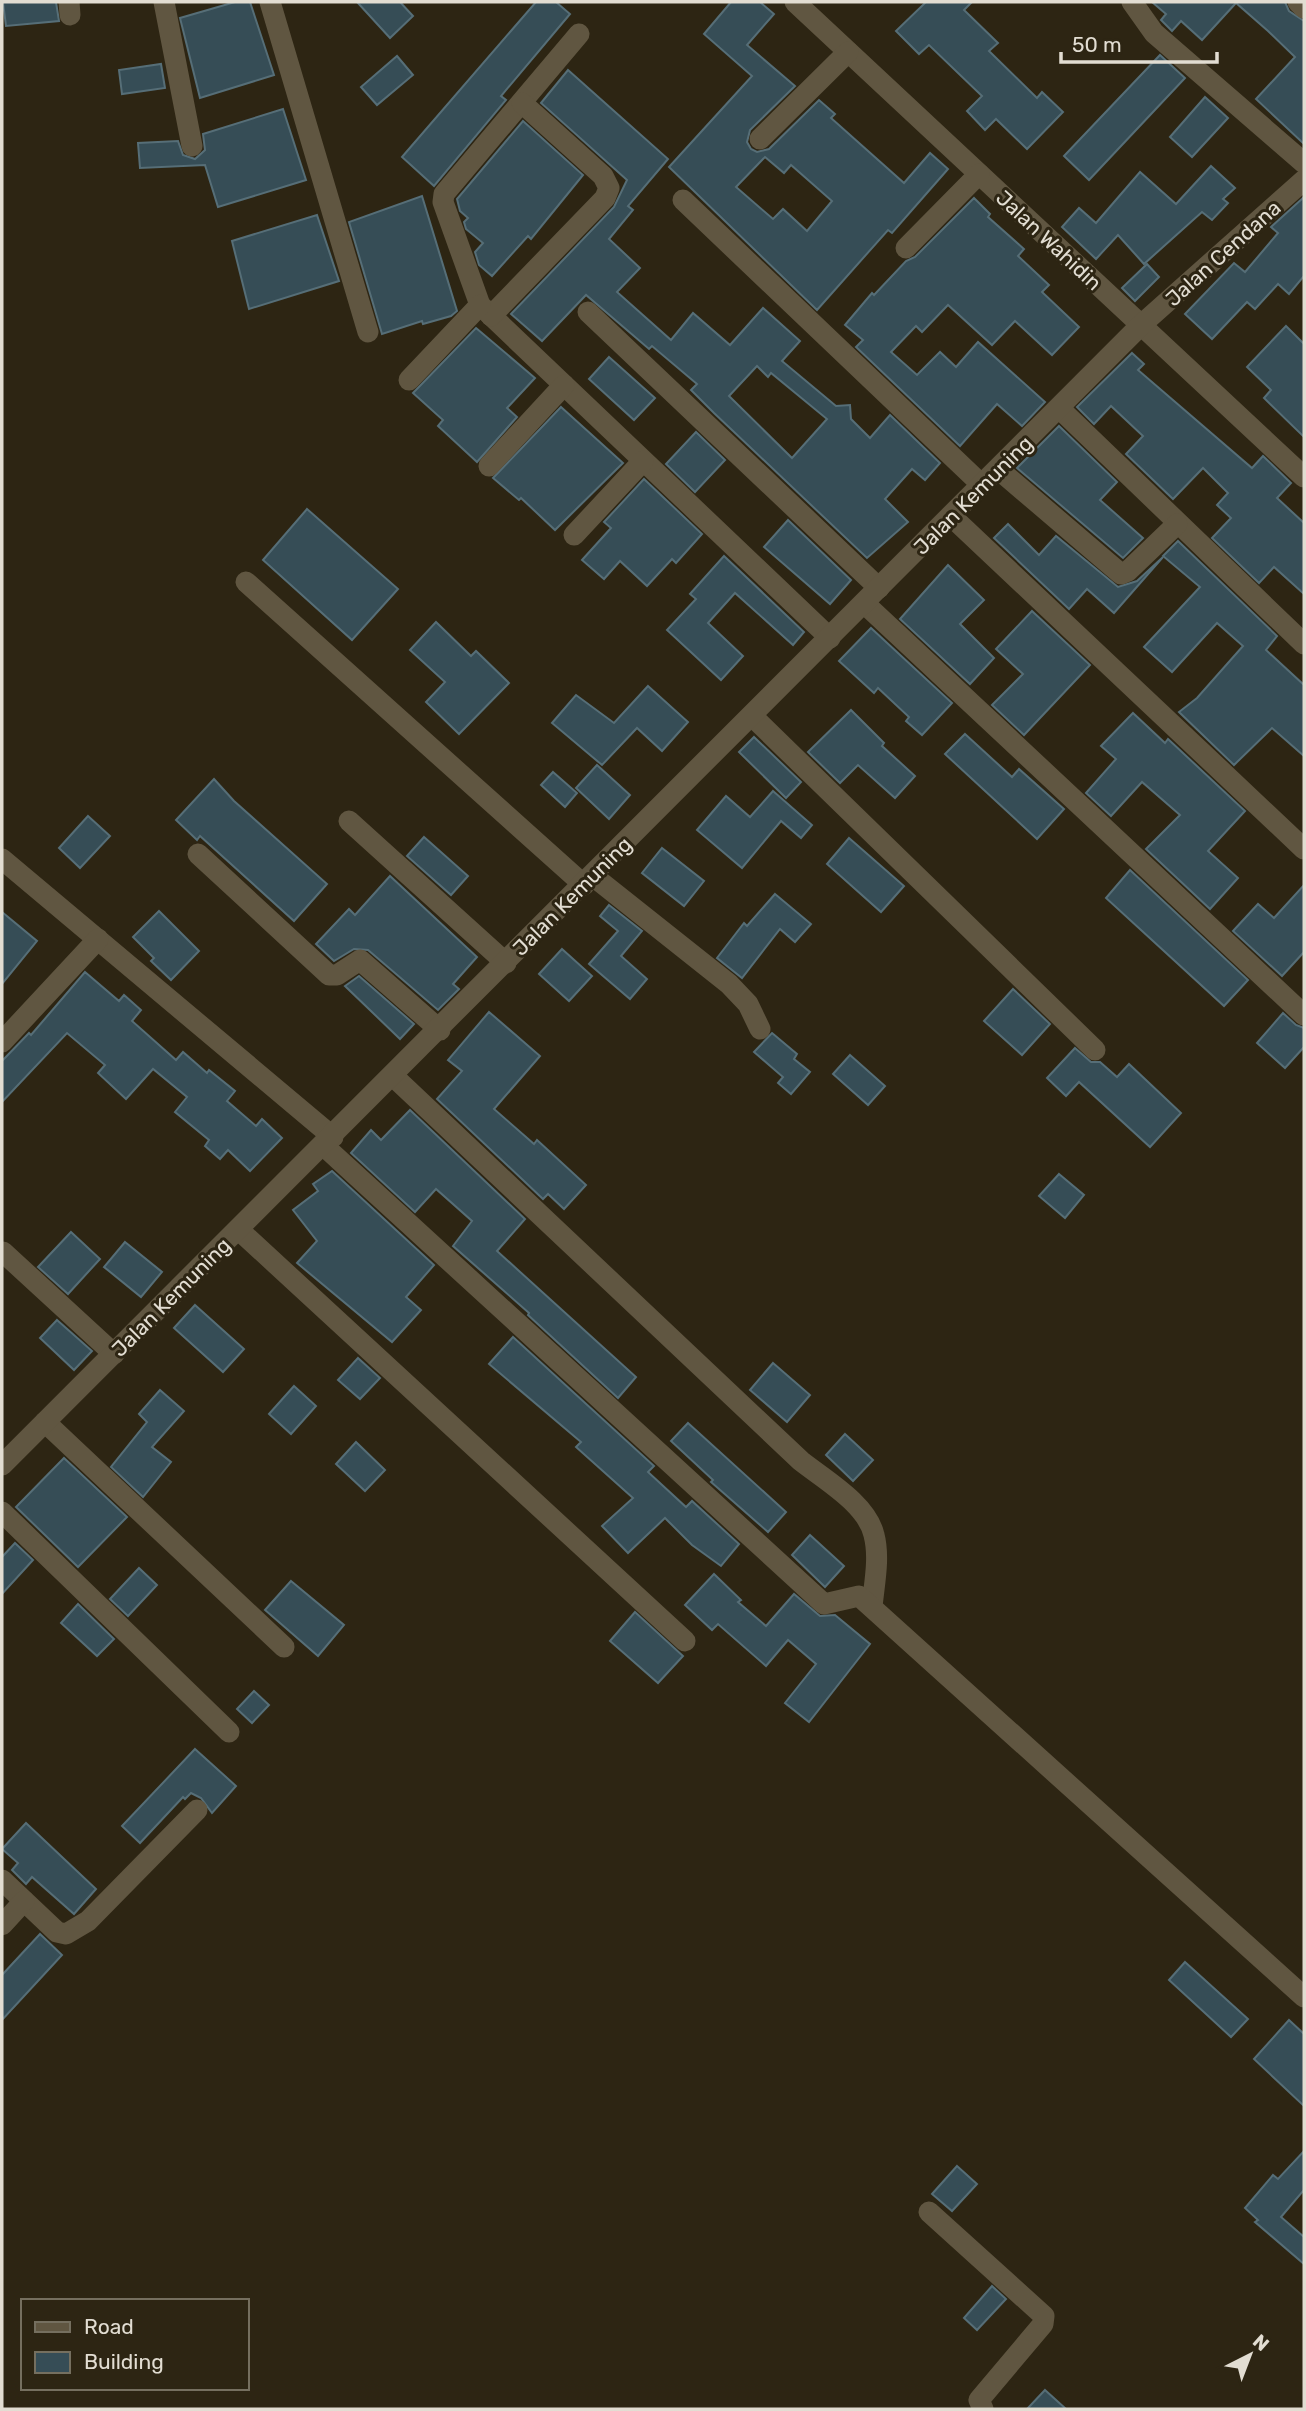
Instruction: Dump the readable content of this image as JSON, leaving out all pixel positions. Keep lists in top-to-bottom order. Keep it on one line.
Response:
{"streets":{"street":["Jalan Wahidin","Jalan Cendana","Jalan Kemuning"]},"crossings":[["Jalan Wahidin","Jalan Cendana"],["Jalan Wahidin","Jalan Kemuning"],["Jalan Cendana","Jalan Kemuning"]],"legend":["Road","Building"],"scale_bar":"50 m","north":"top right"}
